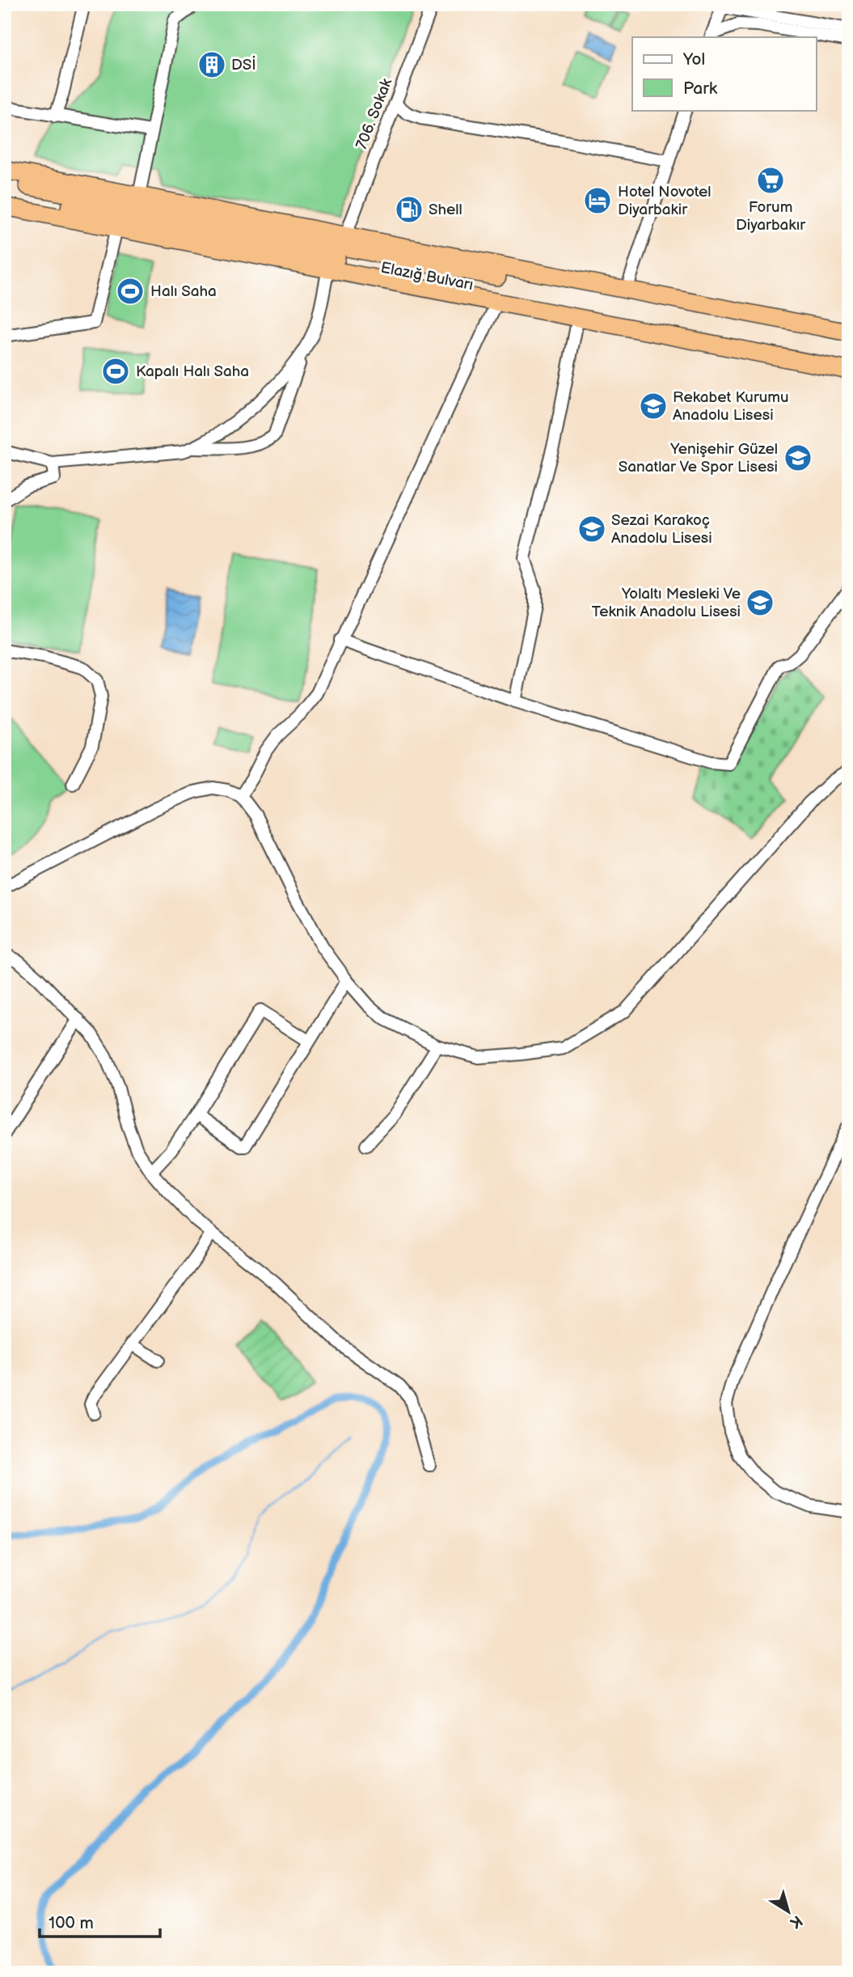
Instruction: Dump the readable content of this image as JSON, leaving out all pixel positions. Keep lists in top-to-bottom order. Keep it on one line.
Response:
{"streets":{"highway":["Elazığ Bulvarı"],"street":["706. Sokak"]},"places":{"building":["DSİ"],"supermarket":["Forum Diyarbakır"],"hotel":["Hotel Novotel Diyarbakir"],"fuel station":["Shell"],"sports":["Halı Saha","Kapalı Halı Saha"],"school or university":["Rekabet Kurumu Anadolu Lisesi","Yenişehir Güzel Sanatlar Ve Spor Lisesi","Sezai Karakoç Anadolu Lisesi","Yolaltı Mesleki Ve Teknik Anadolu Lisesi"]},"legend":["Yol","Park"],"scale_bar":"100 m","north":"bottom right"}
